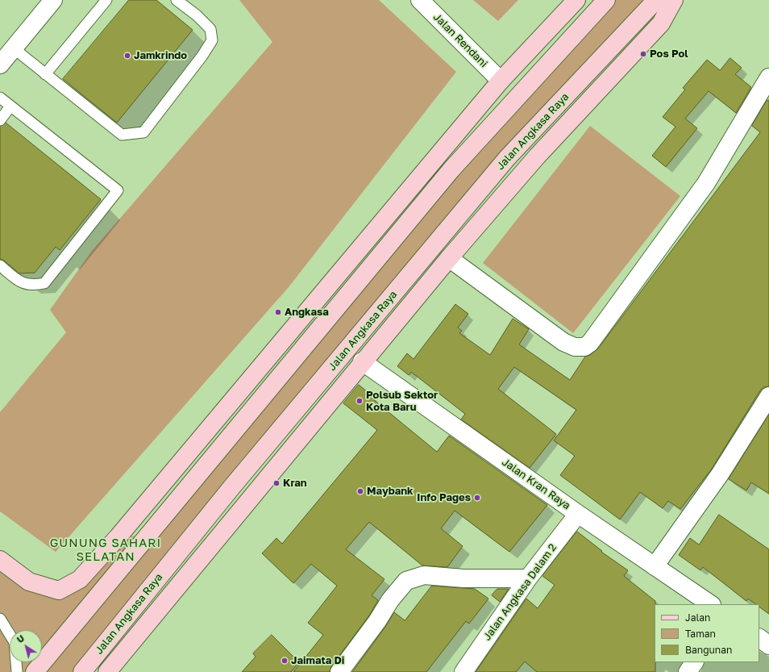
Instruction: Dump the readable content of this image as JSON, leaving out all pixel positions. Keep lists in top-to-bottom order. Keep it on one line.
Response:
{"streets":{"main road":["Jalan Angkasa Raya"],"street":["Jalan Rendani","Jalan Kran Raya","Jalan Angkasa Dalam 2"]},"crossings":[["Jalan Angkasa Raya","Jalan Kran Raya"],["Jalan Kran Raya","Jalan Angkasa Dalam 2"]],"districts":["GUNUNG SAHARI SELATAN"],"places":["Pos Pol","Jamkrindo","Angkasa","Polsub Sektor Kota Baru","Kran","Maybank","Info Pages","Jaimata Di"],"legend":["Jalan","Taman","Bangunan"],"north":"top left"}
